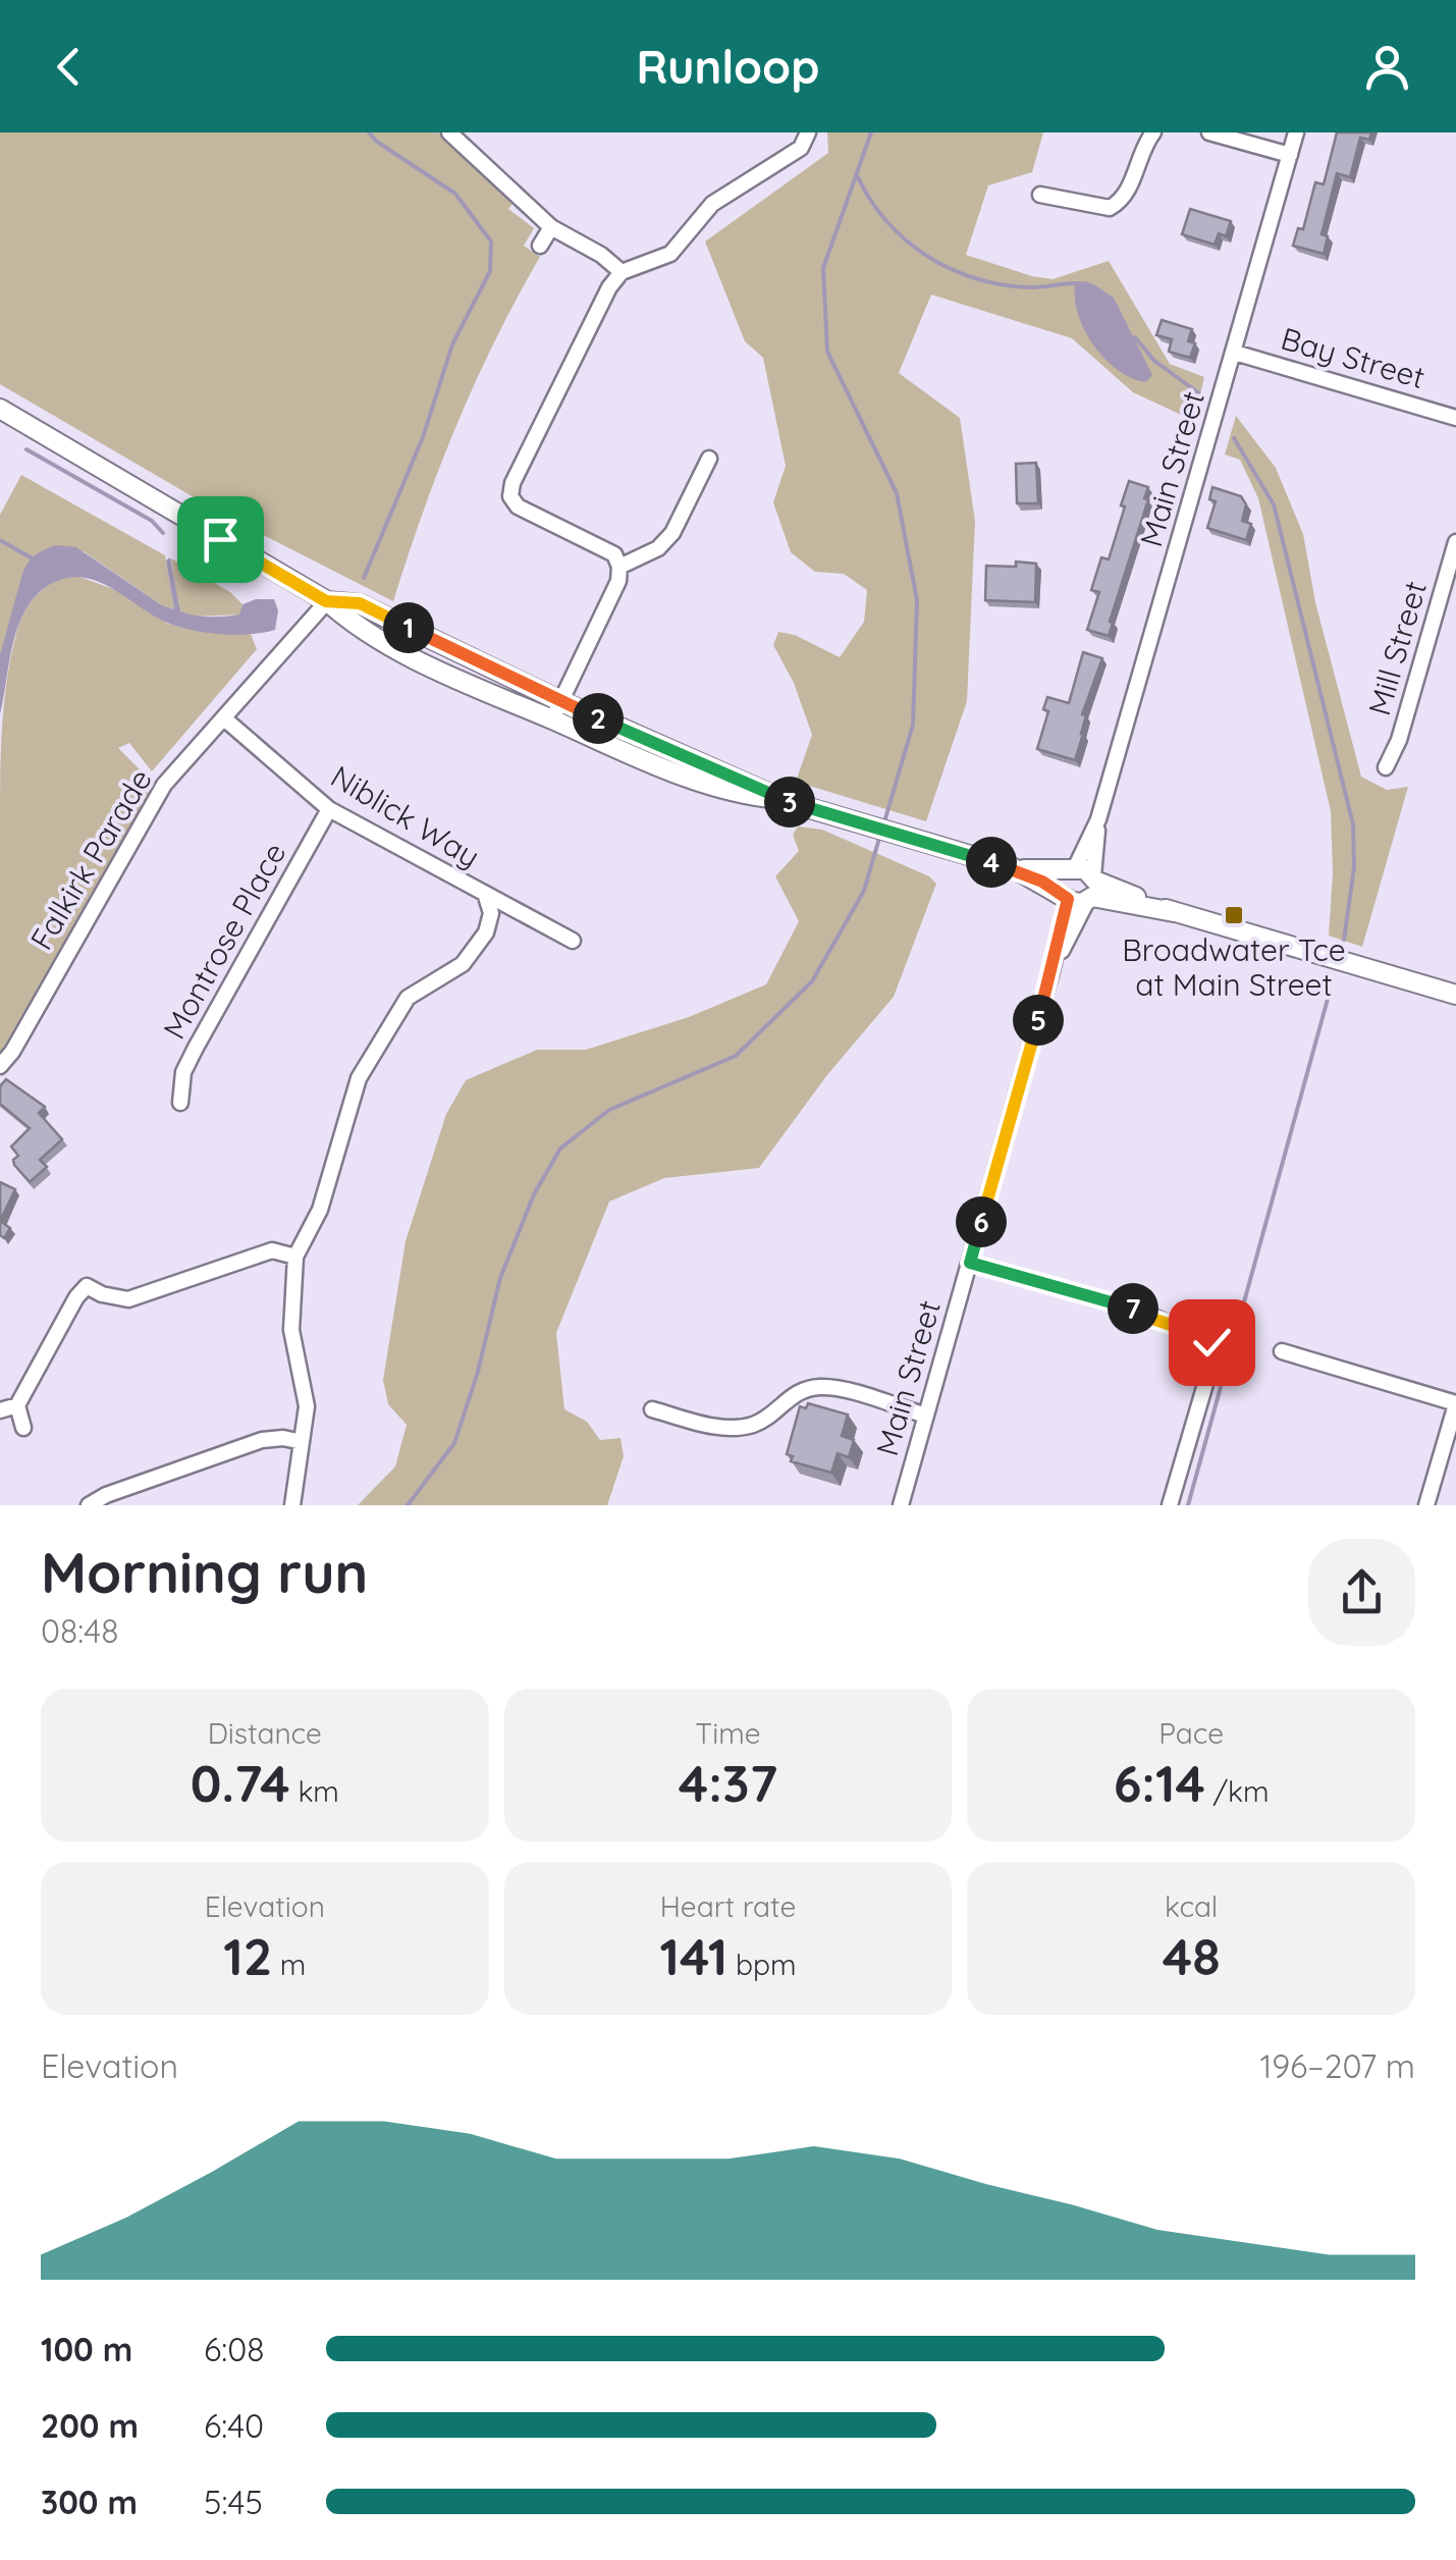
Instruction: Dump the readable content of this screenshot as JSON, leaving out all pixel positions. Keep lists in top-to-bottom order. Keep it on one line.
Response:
{"streets":{"street":["Bay Street","Main Street","Mill Street","Niblick Way","Falkirk Parade","Montrose Place"]},"crossings":[["Bay Street","Main Street"],["Niblick Way","Falkirk Parade"],["Niblick Way","Montrose Place"]],"places":{"transit":["Broadwater Tce at Main Street"]},"page":{"header":"Runloop","pins":["1","2","3","4","5","6","7"],"heading":["Morning run","08:48"],"stats":[["Distance","0.74 km"],["Time","4:37"],["Pace","6:14 /km"],["Elevation","12 m"],["Heart rate","141 bpm"],["kcal","48"]],"chart":["Elevation","196–207 m"],"list":[{"name":"100 m","note":"6:08"},{"name":"200 m","note":"6:40"},{"name":"300 m","note":"5:45"}]}}
